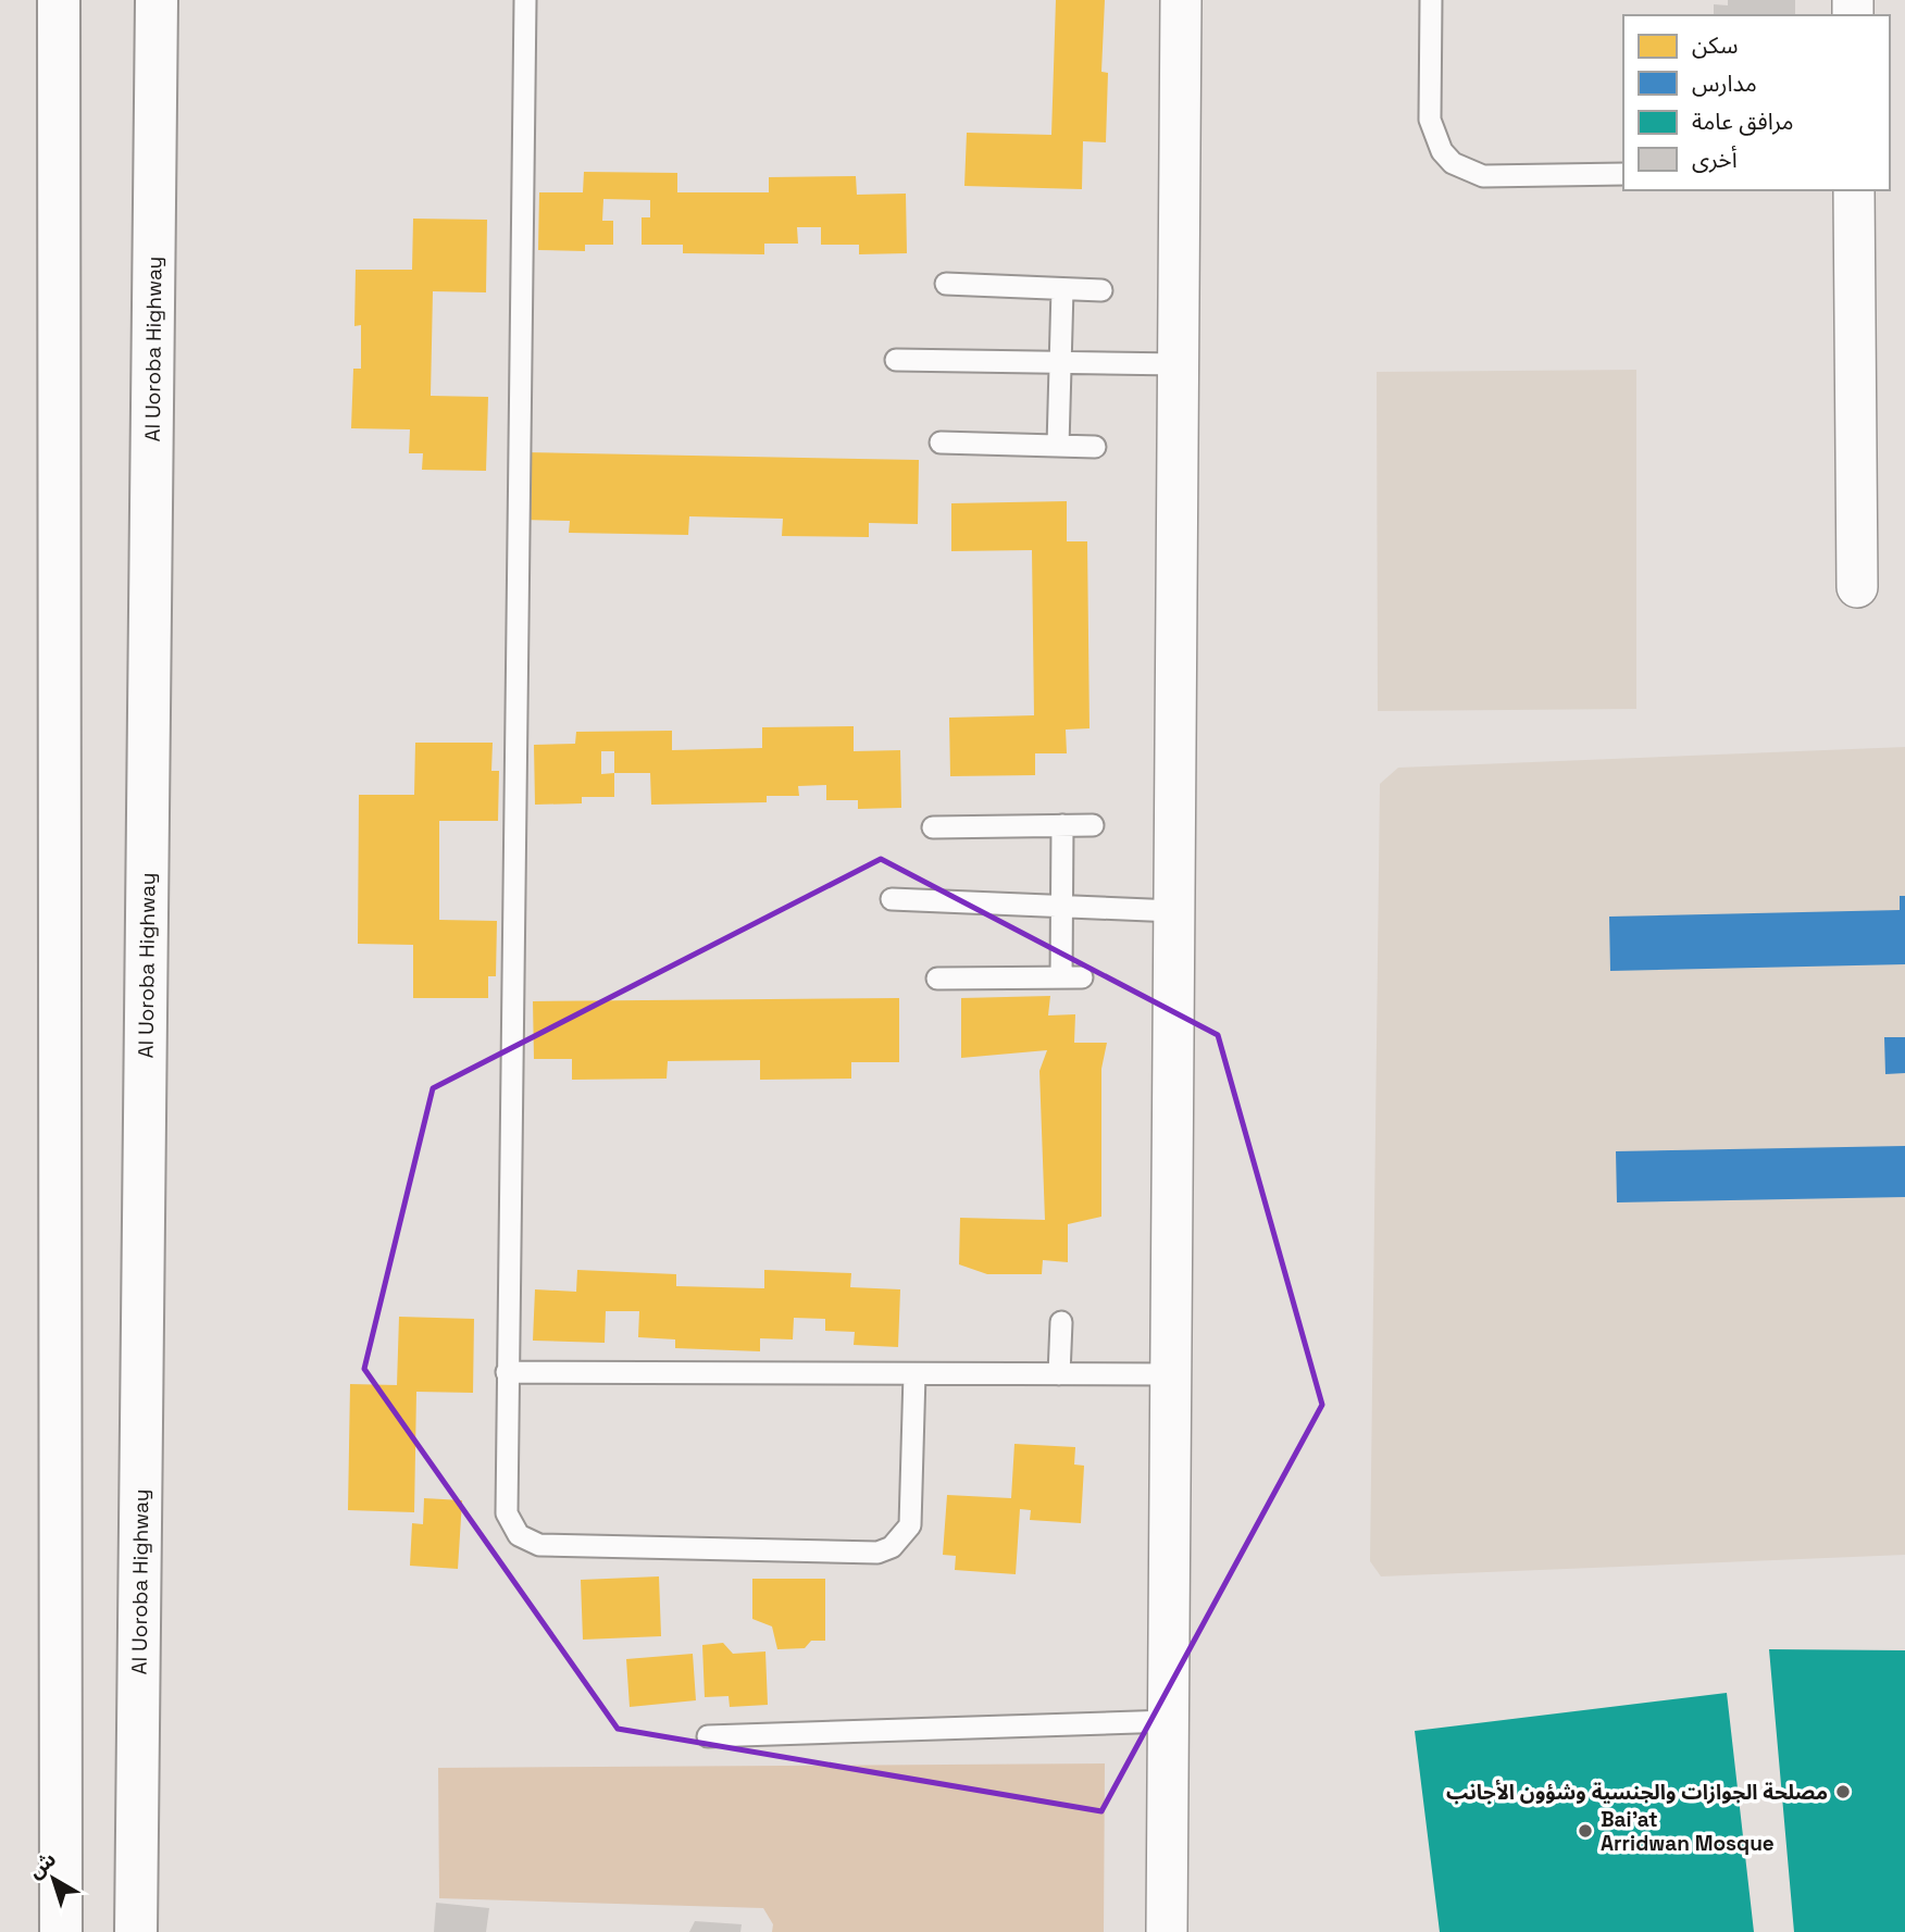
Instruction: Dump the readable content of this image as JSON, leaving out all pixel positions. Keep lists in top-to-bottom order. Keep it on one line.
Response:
{"streets":{"highway":["Al Uoroba Highway"]},"places":["مصلحة الجوازات والجنسية وشؤون الأجانب","Bai'at Arridwan Mosque"],"legend":["سكن","مدارس","مرافق عامة","أخرى"],"north":"top left"}
